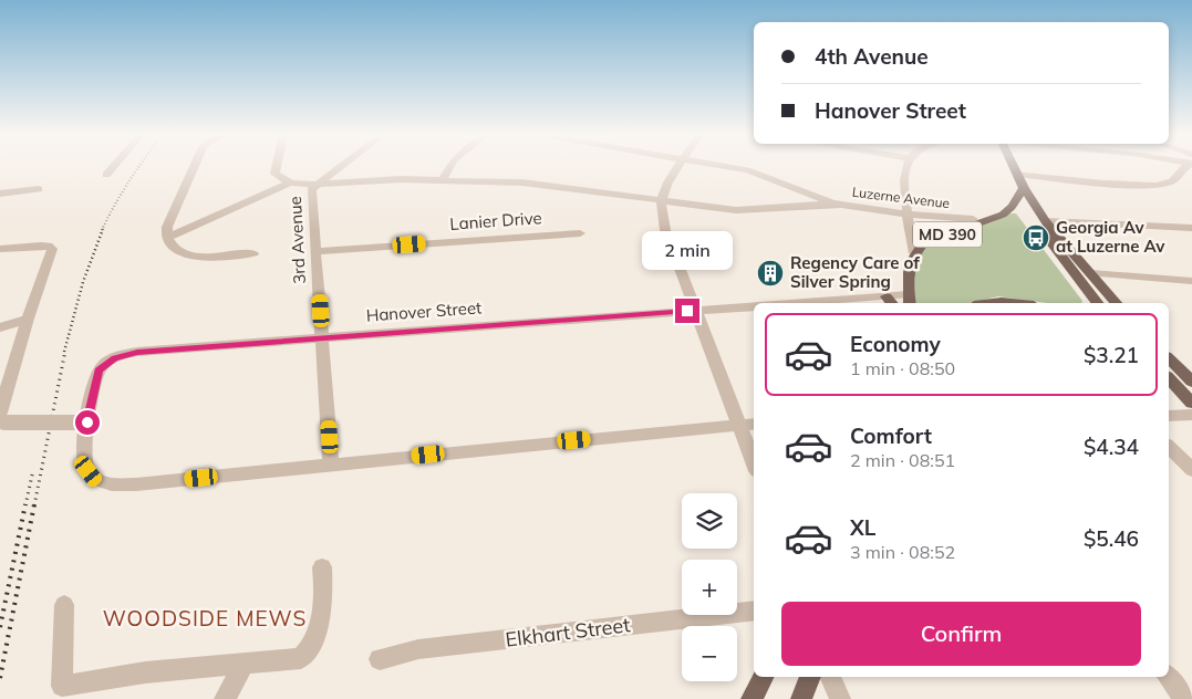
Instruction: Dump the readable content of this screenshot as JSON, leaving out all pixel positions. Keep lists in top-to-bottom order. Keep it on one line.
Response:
{"streets":{"main road":["MD 390"],"street":["Luzerne Avenue","Lanier Drive","3rd Avenue","Hanover Street","Elkhart Street"]},"crossings":[["Lanier Drive","3rd Avenue"],["3rd Avenue","Hanover Street"]],"districts":["WOODSIDE MEWS"],"places":{"bus stop":["Georgia Av at Luzerne Av"],"building":["Regency Care of Silver Spring"]},"page":{"banner":["4th Avenue","Hanover Street"],"bubble":"2 min","list":[{"name":"Economy","note":"1 min · 08:50","value":"$3.21"},{"name":"Comfort","note":"2 min · 08:51","value":"$4.34"},{"name":"XL","note":"3 min · 08:52","value":"$5.46"}],"map_buttons":["+","−"],"buttons":"Confirm"}}
